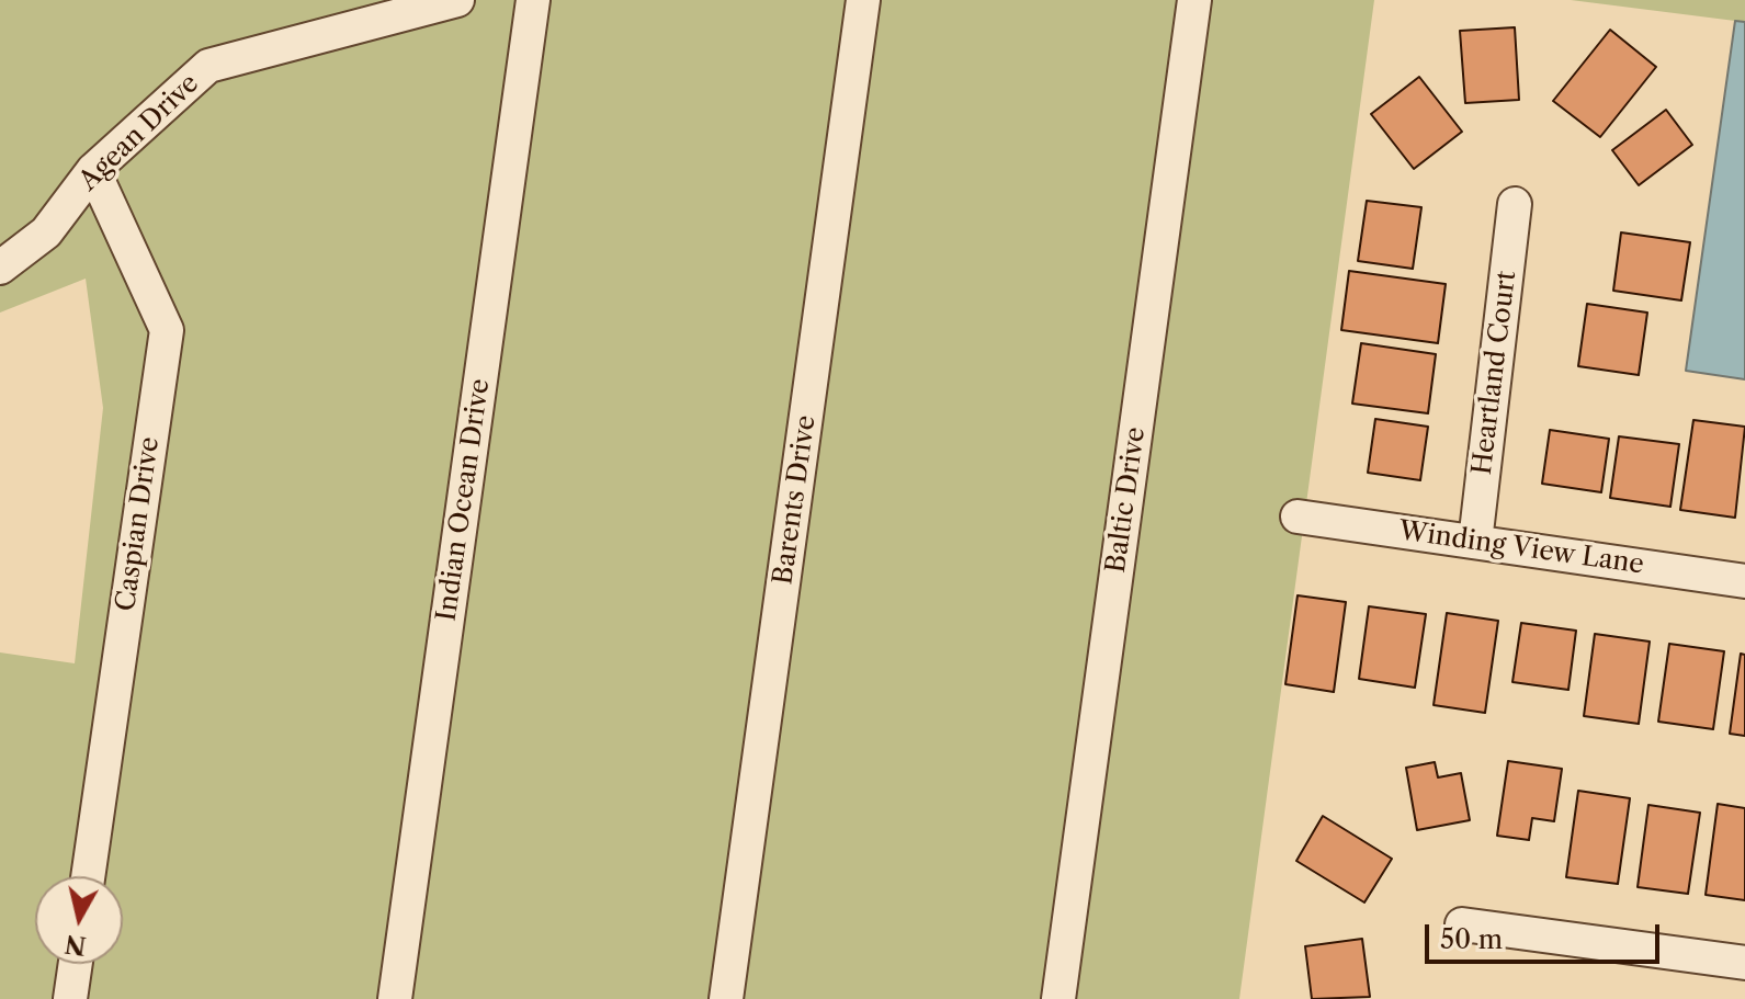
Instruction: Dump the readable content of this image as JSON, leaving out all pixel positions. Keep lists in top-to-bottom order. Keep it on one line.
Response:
{"streets":{"street":["Agean Drive","Heartland Court","Indian Ocean Drive","Barents Drive","Baltic Drive","Caspian Drive","Winding View Lane"]},"crossings":[["Agean Drive","Caspian Drive"],["Heartland Court","Winding View Lane"]],"scale_bar":"50 m","north":"bottom"}
